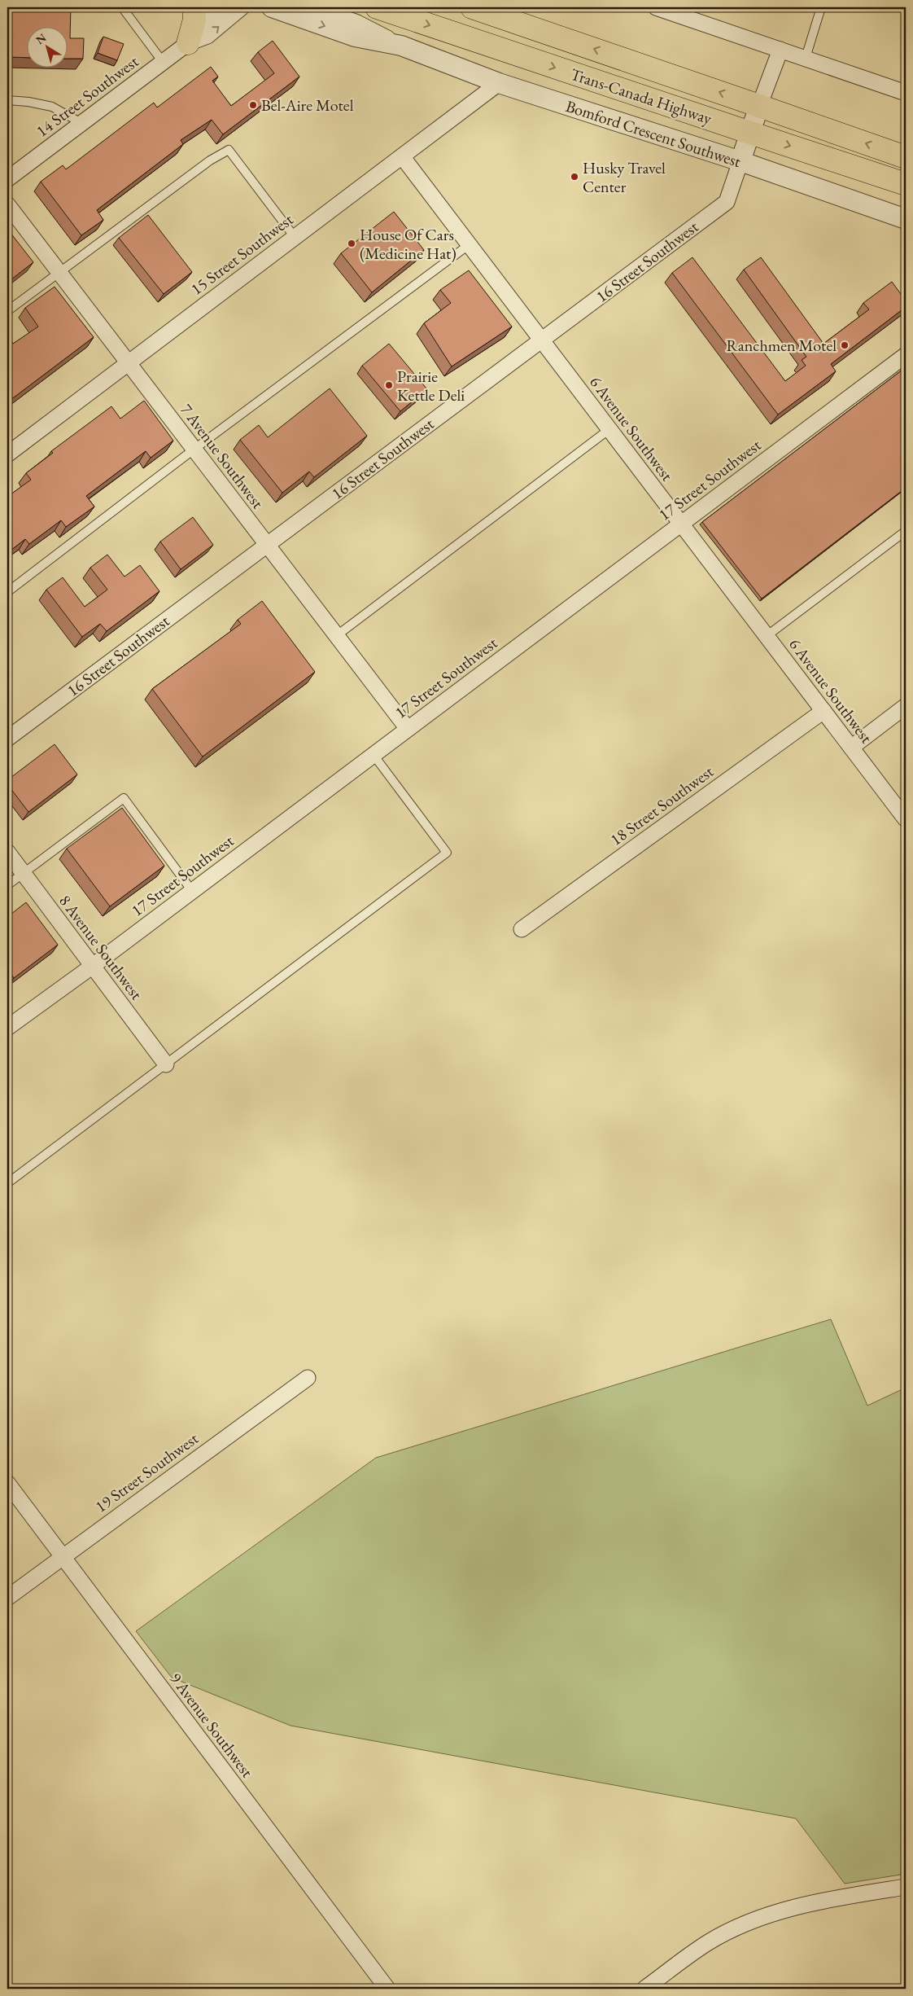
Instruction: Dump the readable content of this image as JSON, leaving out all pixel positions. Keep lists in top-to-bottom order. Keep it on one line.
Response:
{"streets":{"highway":["Trans-Canada Highway"],"street":["14 Street Southwest","Bomford Crescent Southwest","15 Street Southwest","16 Street Southwest","6 Avenue Southwest","7 Avenue Southwest","17 Street Southwest","18 Street Southwest","8 Avenue Southwest","19 Street Southwest","9 Avenue Southwest"]},"crossings":[["Trans-Canada Highway","16 Street Southwest"],["Bomford Crescent Southwest","15 Street Southwest"],["Bomford Crescent Southwest","16 Street Southwest"],["15 Street Southwest","6 Avenue Southwest"],["15 Street Southwest","7 Avenue Southwest"],["16 Street Southwest","6 Avenue Southwest"],["16 Street Southwest","7 Avenue Southwest"],["6 Avenue Southwest","17 Street Southwest"],["6 Avenue Southwest","18 Street Southwest"],["7 Avenue Southwest","17 Street Southwest"],["17 Street Southwest","8 Avenue Southwest"],["19 Street Southwest","9 Avenue Southwest"]],"places":["Bel-Aire Motel","Husky Travel Center","House Of Cars (Medicine Hat)","Ranchmen Motel","Prairie Kettle Deli"],"north":"top left"}
